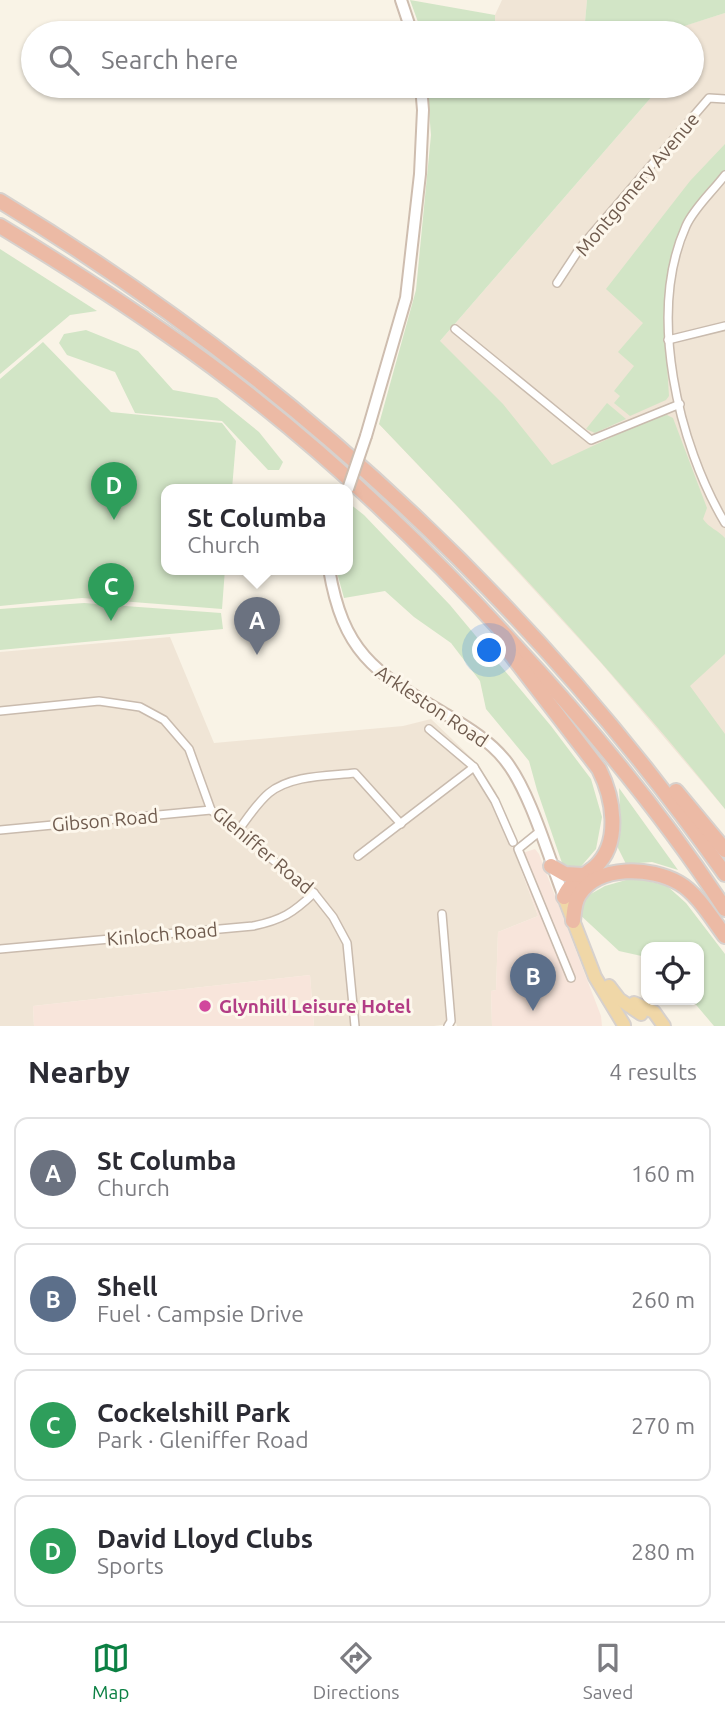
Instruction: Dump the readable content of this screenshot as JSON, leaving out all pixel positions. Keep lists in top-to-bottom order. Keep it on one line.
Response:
{"streets":{"main road":["Arkleston Road"],"street":["Montgomery Avenue","Gibson Road","Gleniffer Road","Kinloch Road"]},"crossings":[["Gibson Road","Gleniffer Road"],["Gleniffer Road","Kinloch Road"]],"places":["Glynhill Leisure Hotel"],"page":{"search":"Search here","pins":["D","C","A","B"],"popup":["St Columba","Church"],"heading":["Nearby","4 results"],"list":[{"mark":"A","name":"St Columba","note":"Church","value":"160 m"},{"mark":"B","name":"Shell","note":"Fuel · Campsie Drive","value":"260 m"},{"mark":"C","name":"Cockelshill Park","note":"Park · Gleniffer Road","value":"270 m"},{"mark":"D","name":"David Lloyd Clubs","note":"Sports","value":"280 m"}],"nav":["Map","Directions","Saved"]}}
